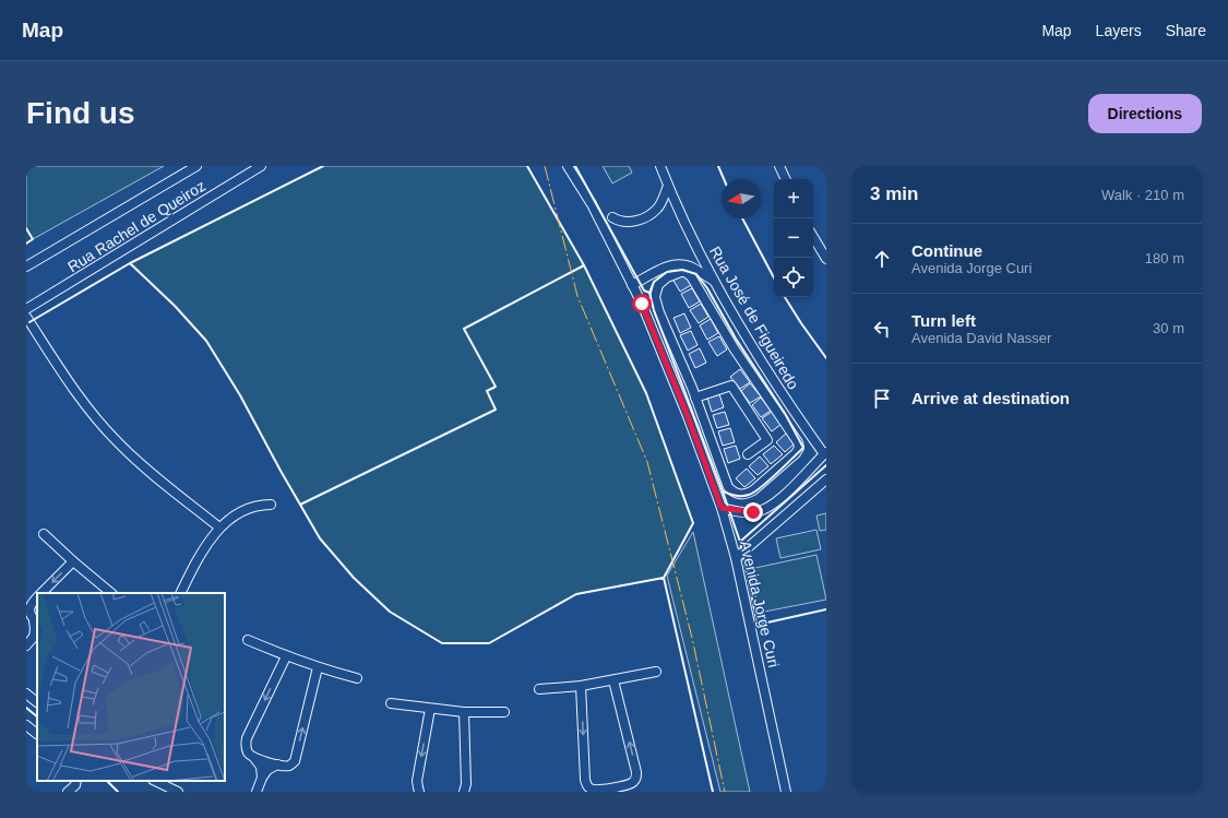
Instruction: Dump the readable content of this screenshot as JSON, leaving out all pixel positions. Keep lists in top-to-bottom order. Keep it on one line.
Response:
{"streets":{"street":["Rua Rachel de Queiroz","Rua José de Figueiredo","Avenida Jorge Curi"]},"north":"left","page":{"header":"Map","nav":["Map","Layers","Share"],"buttons":"Directions","title":"Find us","heading":["3 min","Walk · 210 m"],"map_buttons":["+","−"],"list":[["Continue","Avenida Jorge Curi","180 m"],["Turn left","Avenida David Nasser","30 m"],"Arrive at destination"]}}
